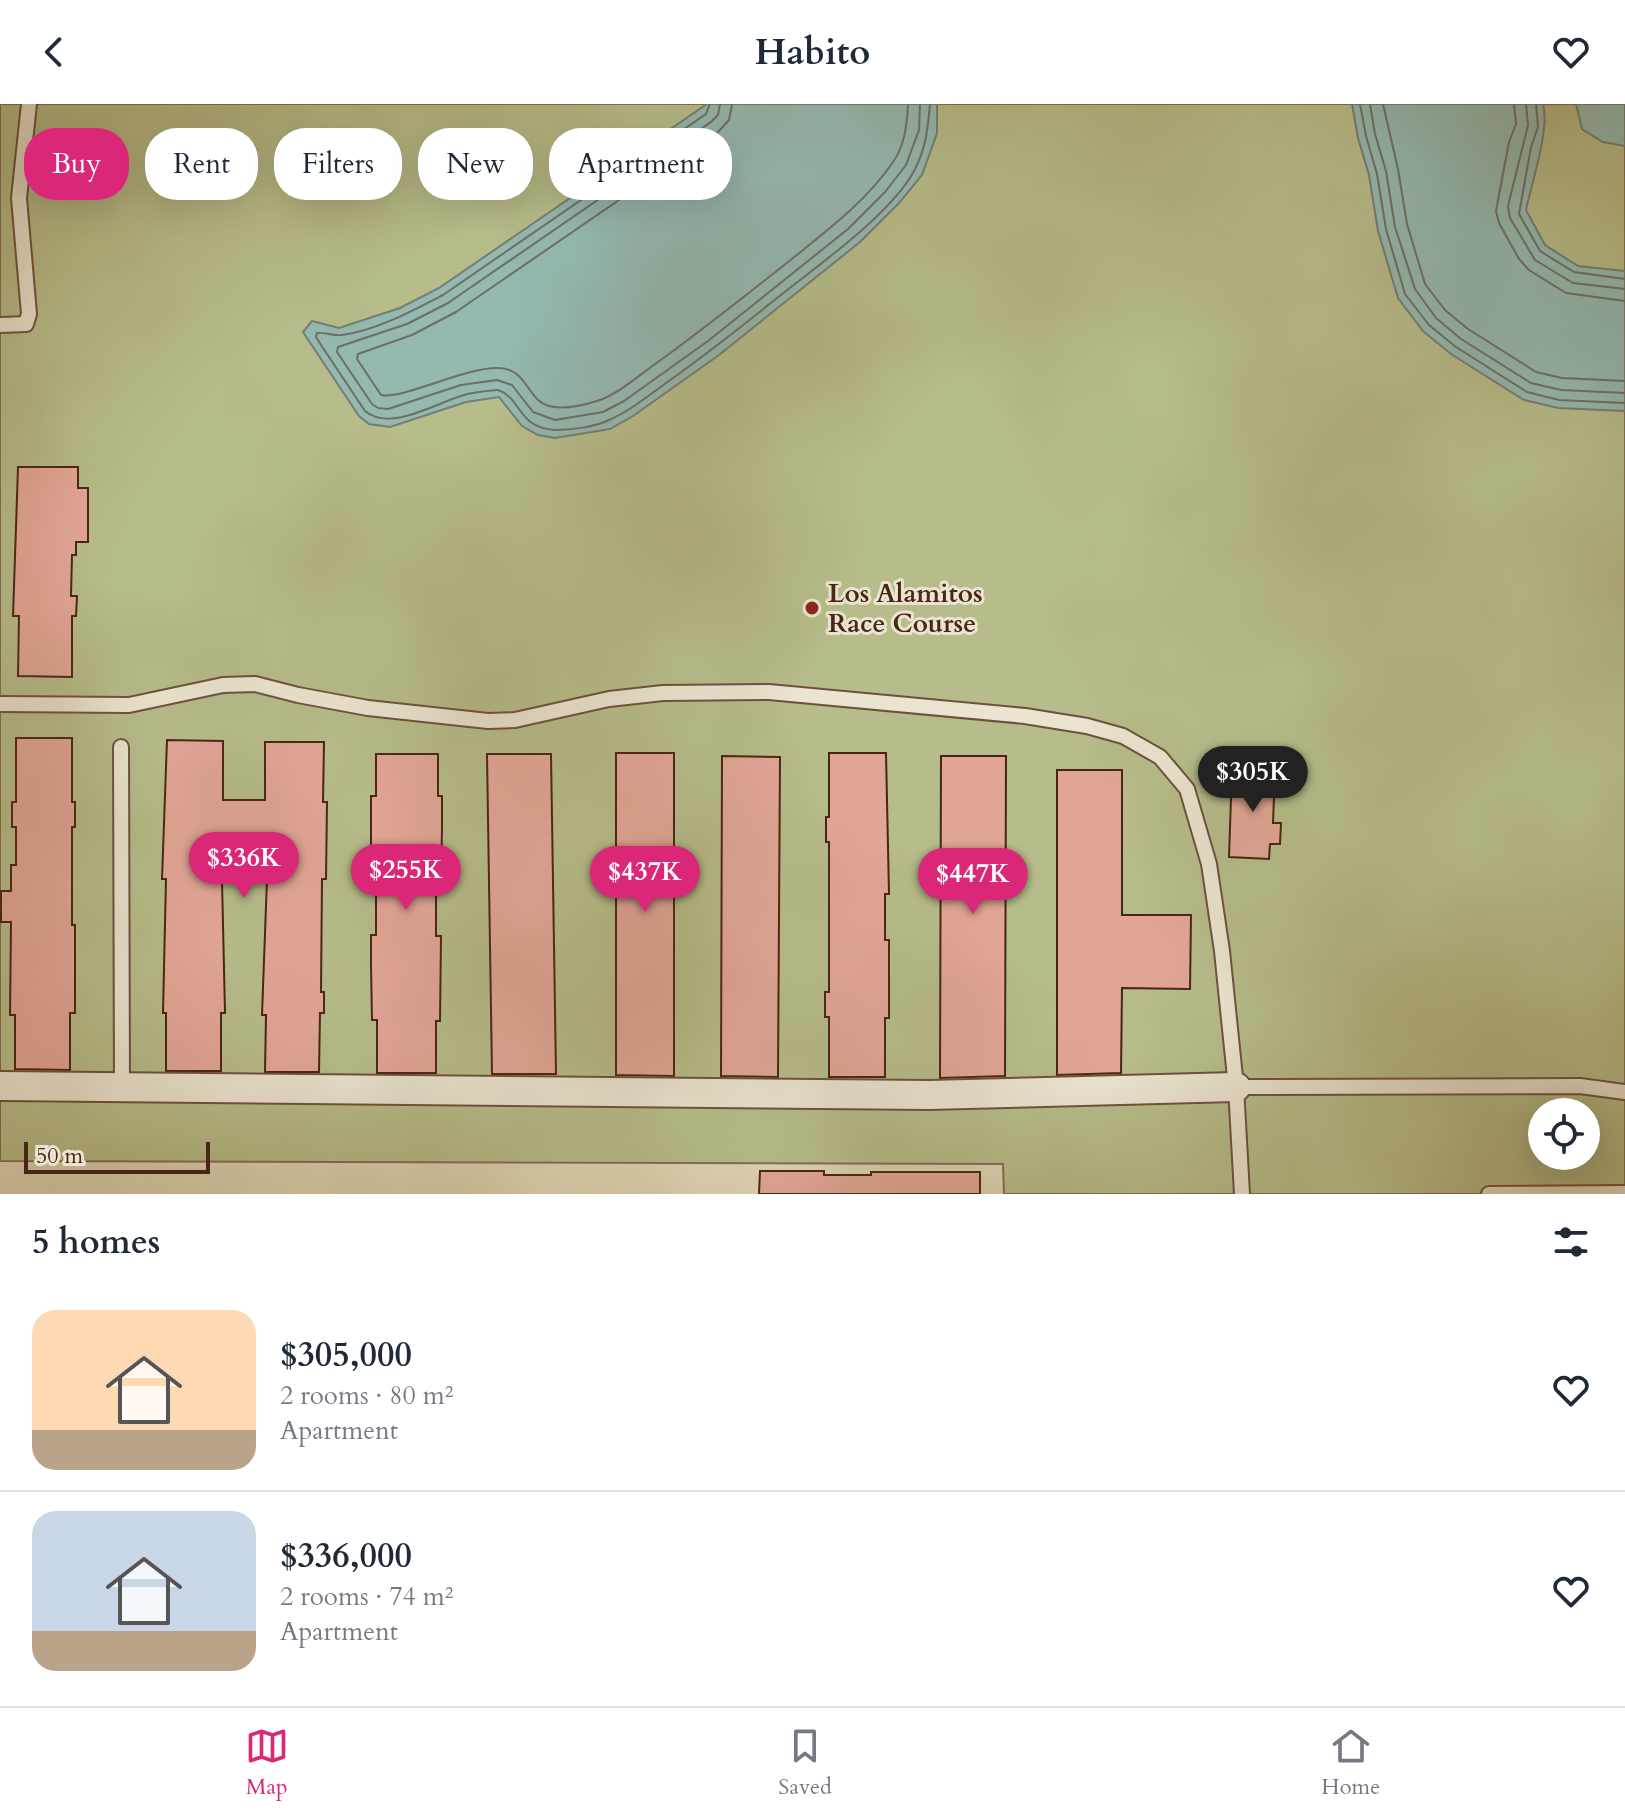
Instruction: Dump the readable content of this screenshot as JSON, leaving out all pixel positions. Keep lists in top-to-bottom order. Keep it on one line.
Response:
{"places":["Los Alamitos Race Course"],"scale_bar":"50 m","page":{"header":"Habito","chip":["Buy","Rent","Filters","New","Apartment"],"price":["$305K","$336K","$255K","$437K","$447K"],"scale":"50 m","heading":"5 homes","list":[{"name":"$305,000","note":"2 rooms · 80 m² · Apartment"},{"name":"$336,000","note":"2 rooms · 74 m² · Apartment"}],"tabs":["Map","Saved","Home"]}}
